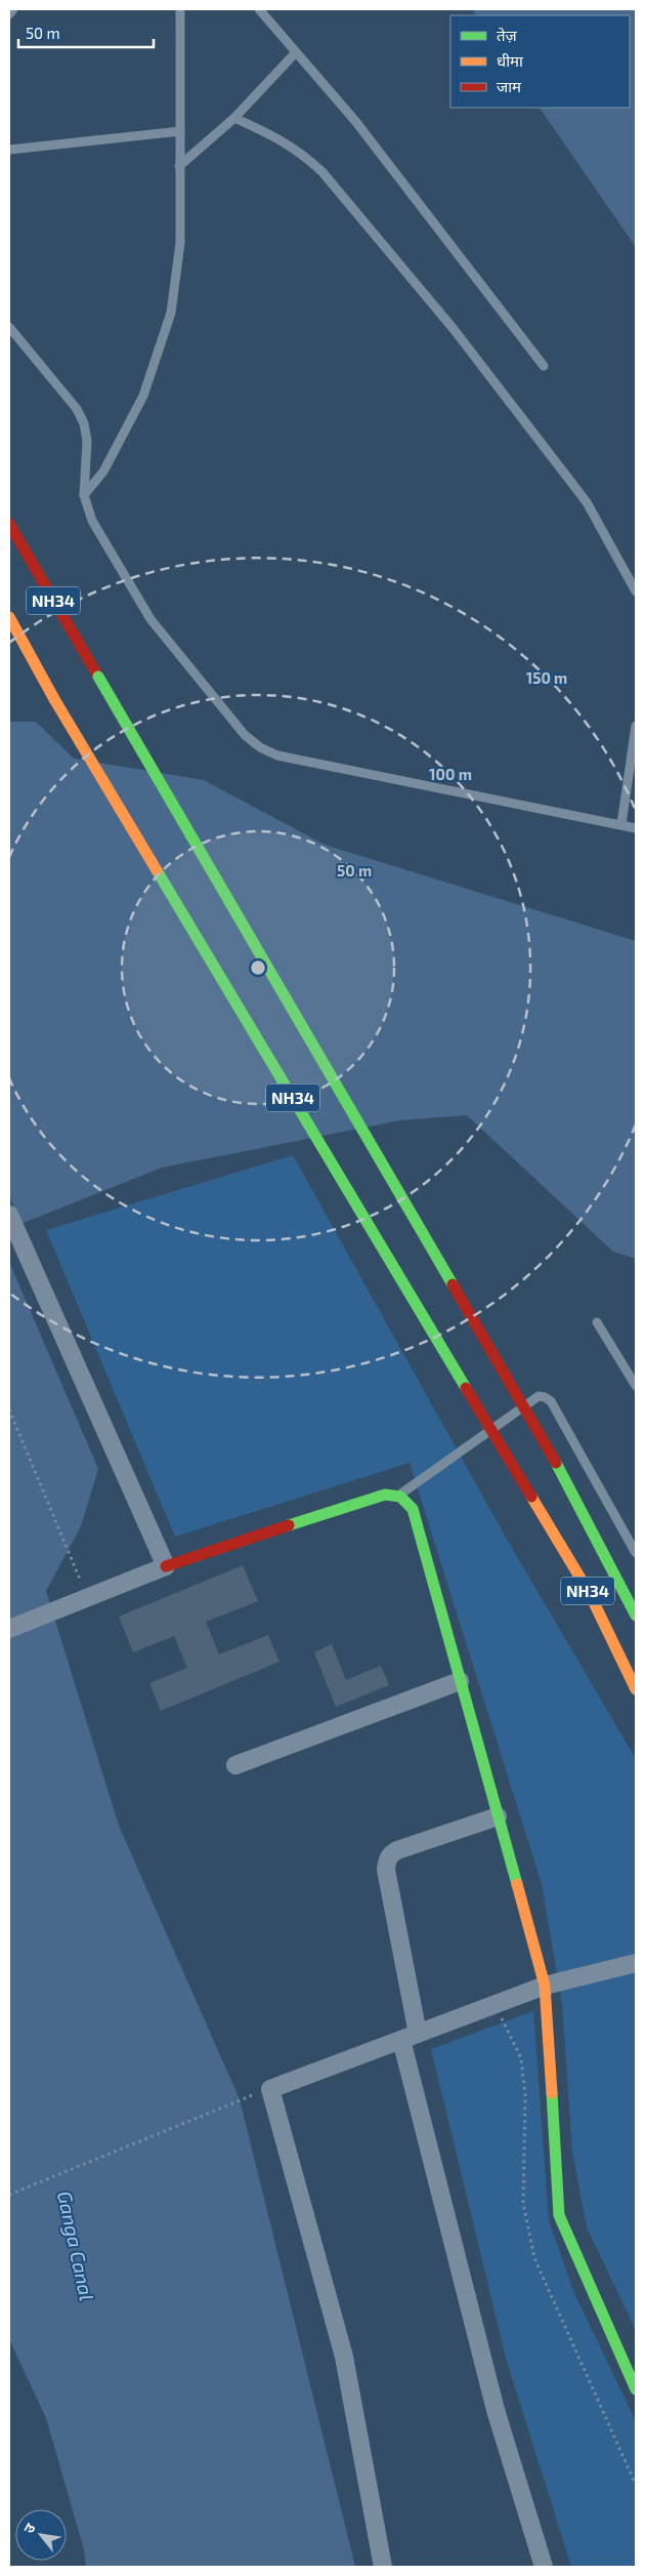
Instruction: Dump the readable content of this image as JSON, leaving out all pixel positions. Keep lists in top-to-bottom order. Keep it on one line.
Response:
{"streets":{"main road":["NH34"]},"water":["Ganga Canal"],"legend":["तेज़","धीमा","जाम"],"scale_bar":"50 m","north":"top left","rings":["150 m","100 m","50 m"]}
